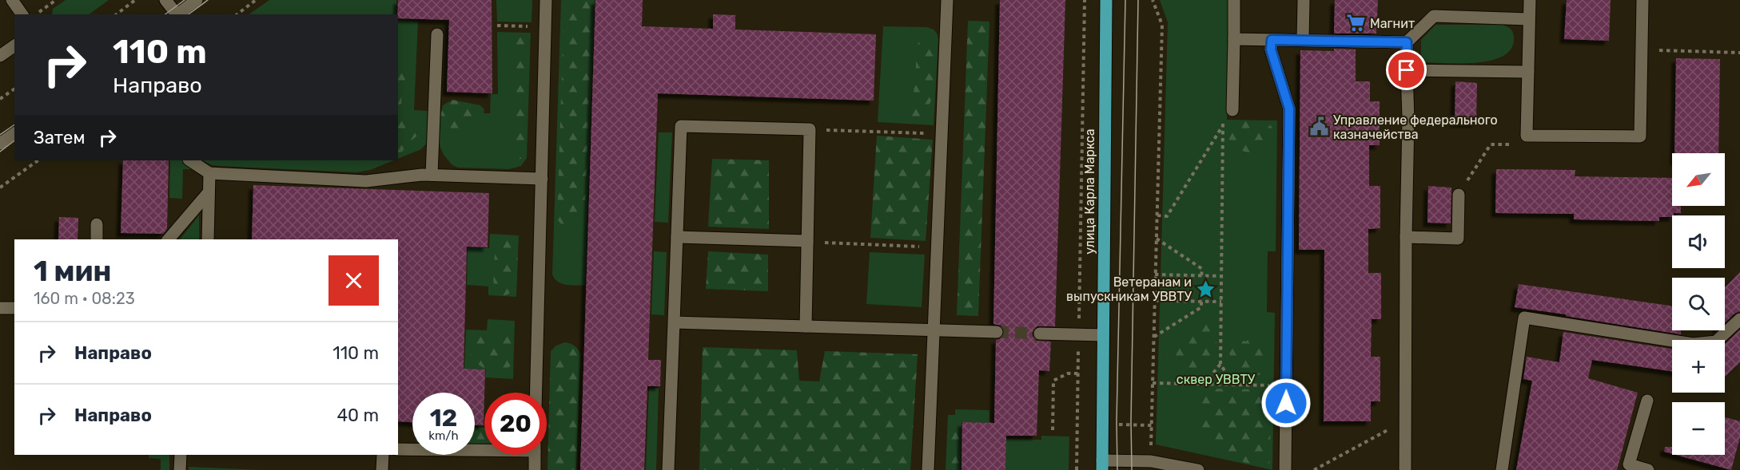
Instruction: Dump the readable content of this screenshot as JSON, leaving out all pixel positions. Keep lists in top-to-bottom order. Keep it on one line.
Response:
{"streets":{"main road":["улица Карла Маркса"]},"parks":["сквер УВВТУ"],"places":{"supermarket":["Магнит"],"public building":["Управление федерального казначейства"],"place":["Ветеранам и выпускникам УВВТУ"]},"north":"bottom left","page":{"turn":["110 m","Направо"],"then":"Затем","map_buttons":["+","−"],"heading":["1 мин","160 m · 08:23"],"list":[{"name":"Направо","value":"110 m"},{"name":"Направо","value":"40 m"}],"speed":"12 km/h","limit":"20"}}
